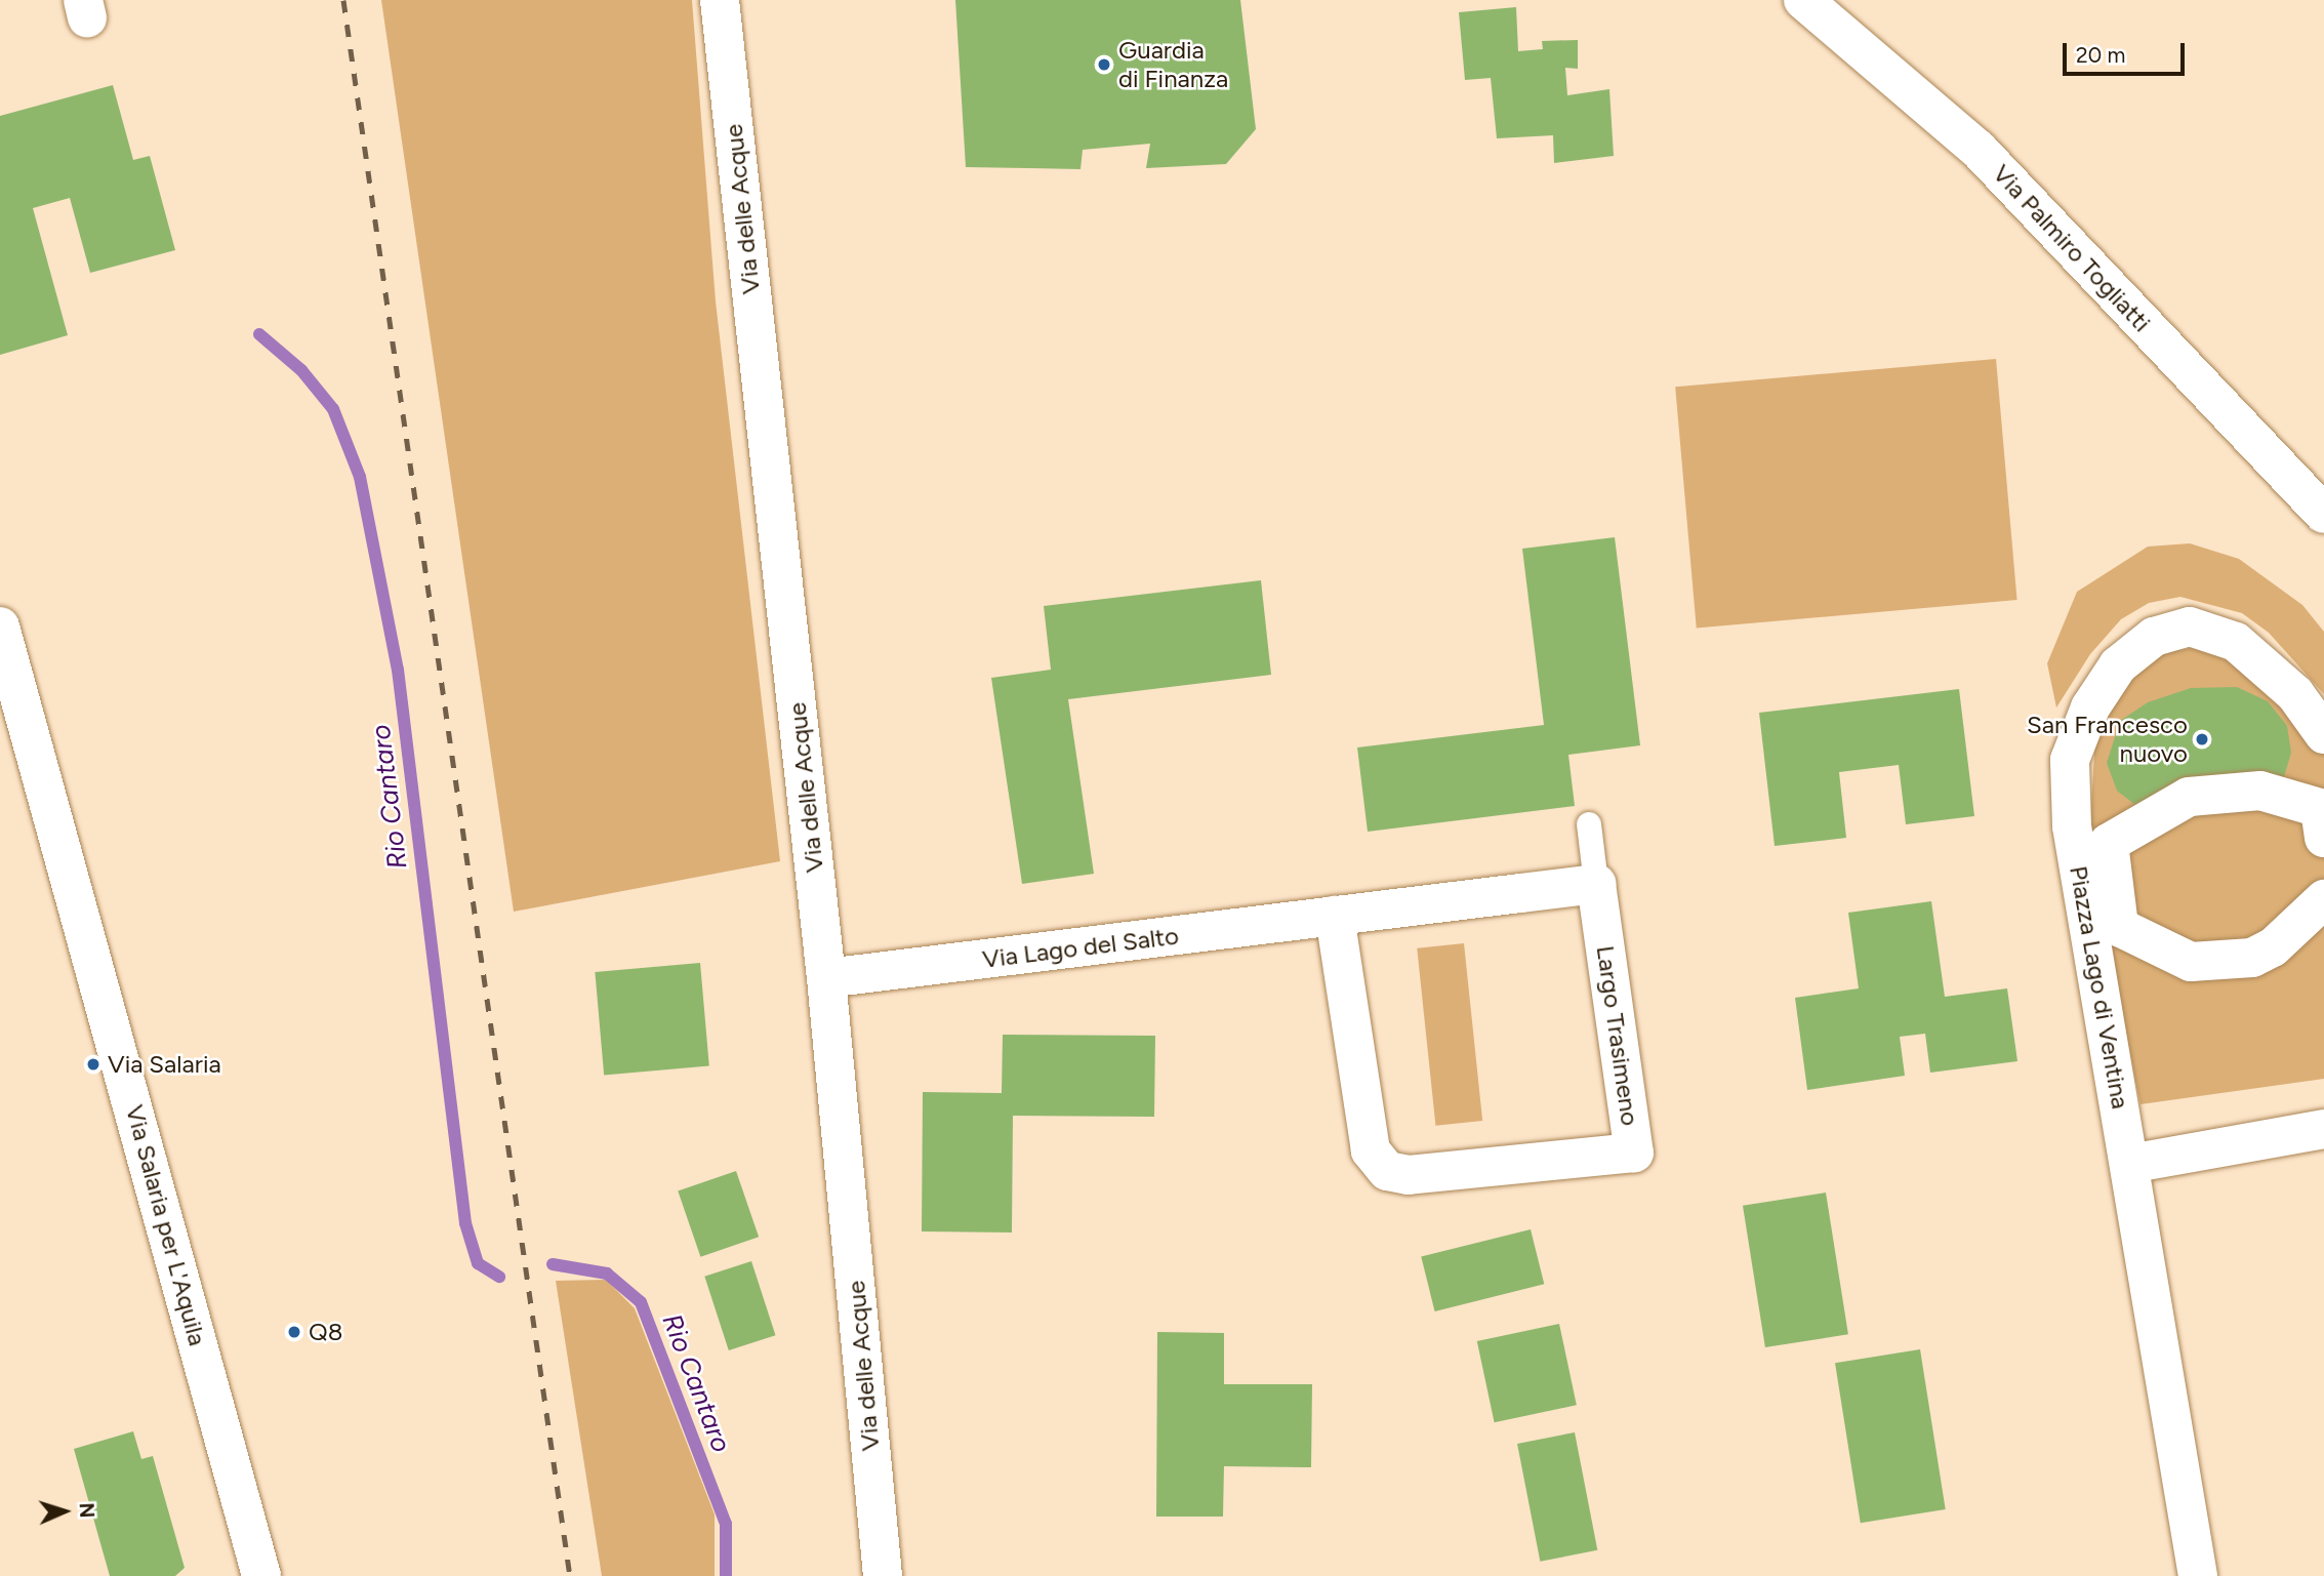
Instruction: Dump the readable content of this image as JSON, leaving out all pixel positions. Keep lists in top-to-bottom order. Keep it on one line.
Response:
{"streets":{"street":["Via delle Acque","Via Palmiro Togliatti","Via Lago del Salto","Piazza Lago di Ventina","Largo Trasimeno","Via Salaria per L'Aquila"]},"crossings":[["Via delle Acque","Via Lago del Salto"],["Via Lago del Salto","Largo Trasimeno"]],"water":["Rio Cantaro"],"places":["Guardia di Finanza","San Francesco nuovo","Via Salaria","Q8"],"scale_bar":"20 m","north":"right"}
